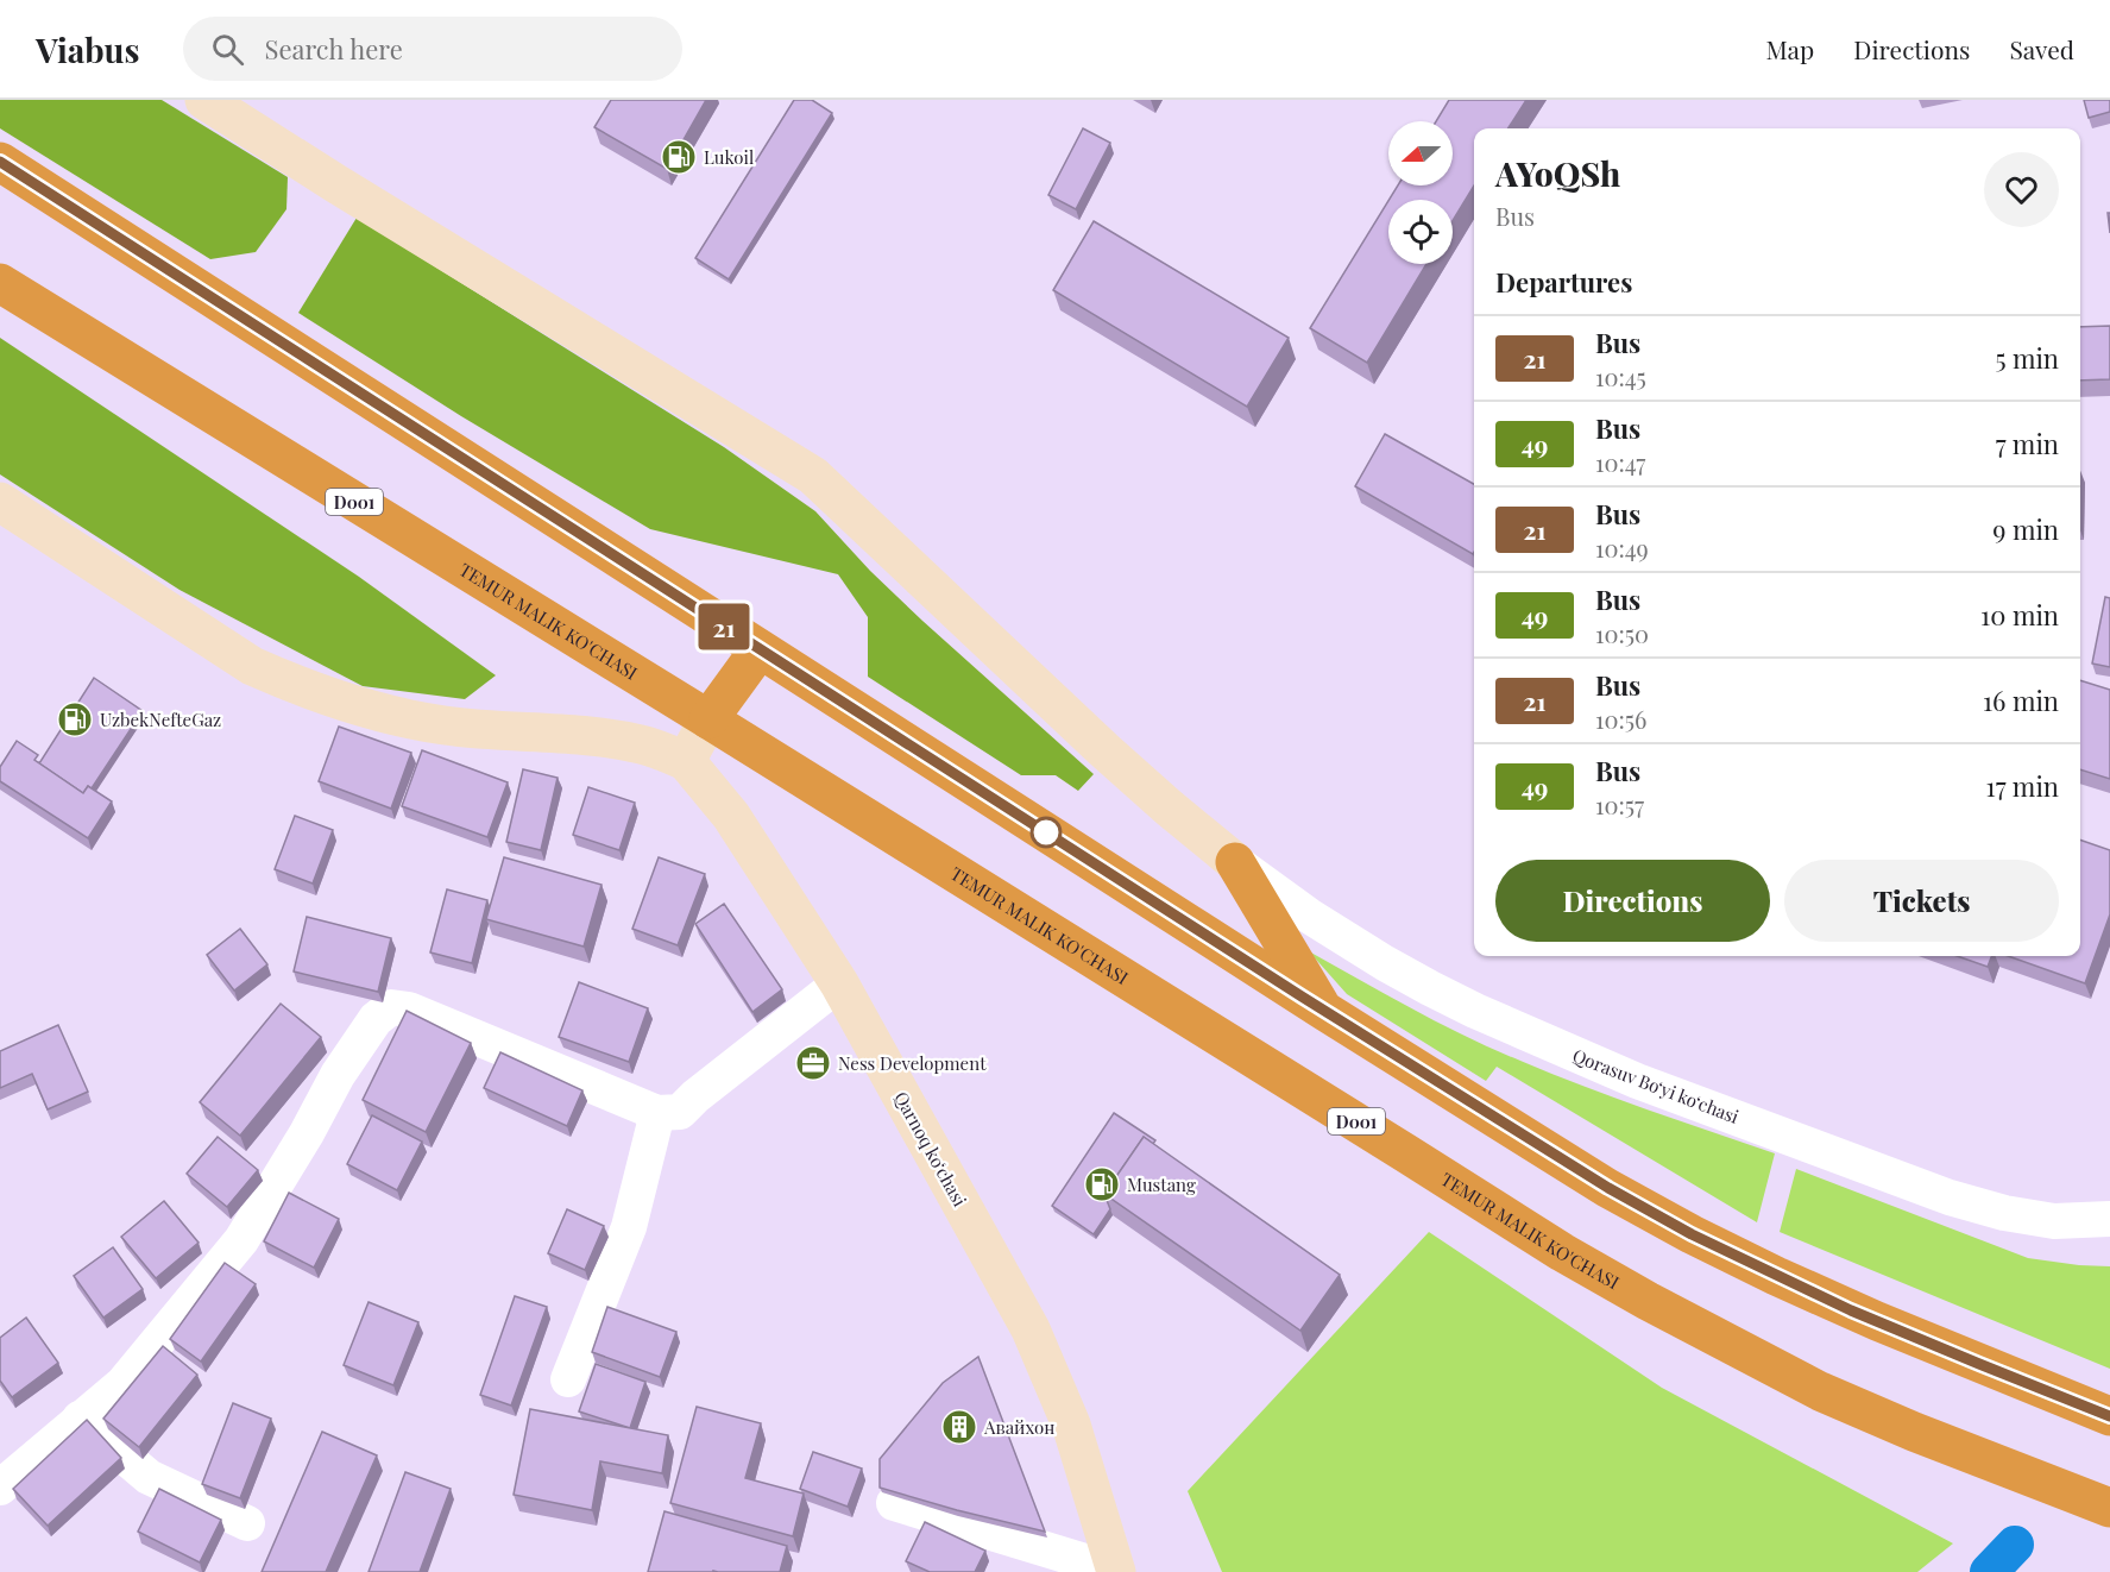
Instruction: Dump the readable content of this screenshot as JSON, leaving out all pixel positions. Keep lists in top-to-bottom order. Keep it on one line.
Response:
{"streets":{"highway":["D001","TEMUR MALIK KO'CHASI"],"street":["Qorasuv Bo‘yi koʻchasi","Qarnoq koʻchasi"]},"places":{"fuel station":["Lukoil","UzbekNefteGaz","Mustang"],"office":["Ness Development"],"building":["Авайхон"]},"lines":["bus line 21"],"north":"left","page":{"header":"Viabus","search":"Search here","nav":["Map","Directions","Saved"],"on_map":"21","heading":[["AYoQSh","Bus"],"Departures"],"list":[{"mark":"21","name":"Bus","note":"10:45","value":"5 min"},{"mark":"49","name":"Bus","note":"10:47","value":"7 min"},{"mark":"21","name":"Bus","note":"10:49","value":"9 min"},{"mark":"49","name":"Bus","note":"10:50","value":"10 min"},{"mark":"21","name":"Bus","note":"10:56","value":"16 min"},{"mark":"49","name":"Bus","note":"10:57","value":"17 min"}],"buttons":["Directions","Tickets"]}}
